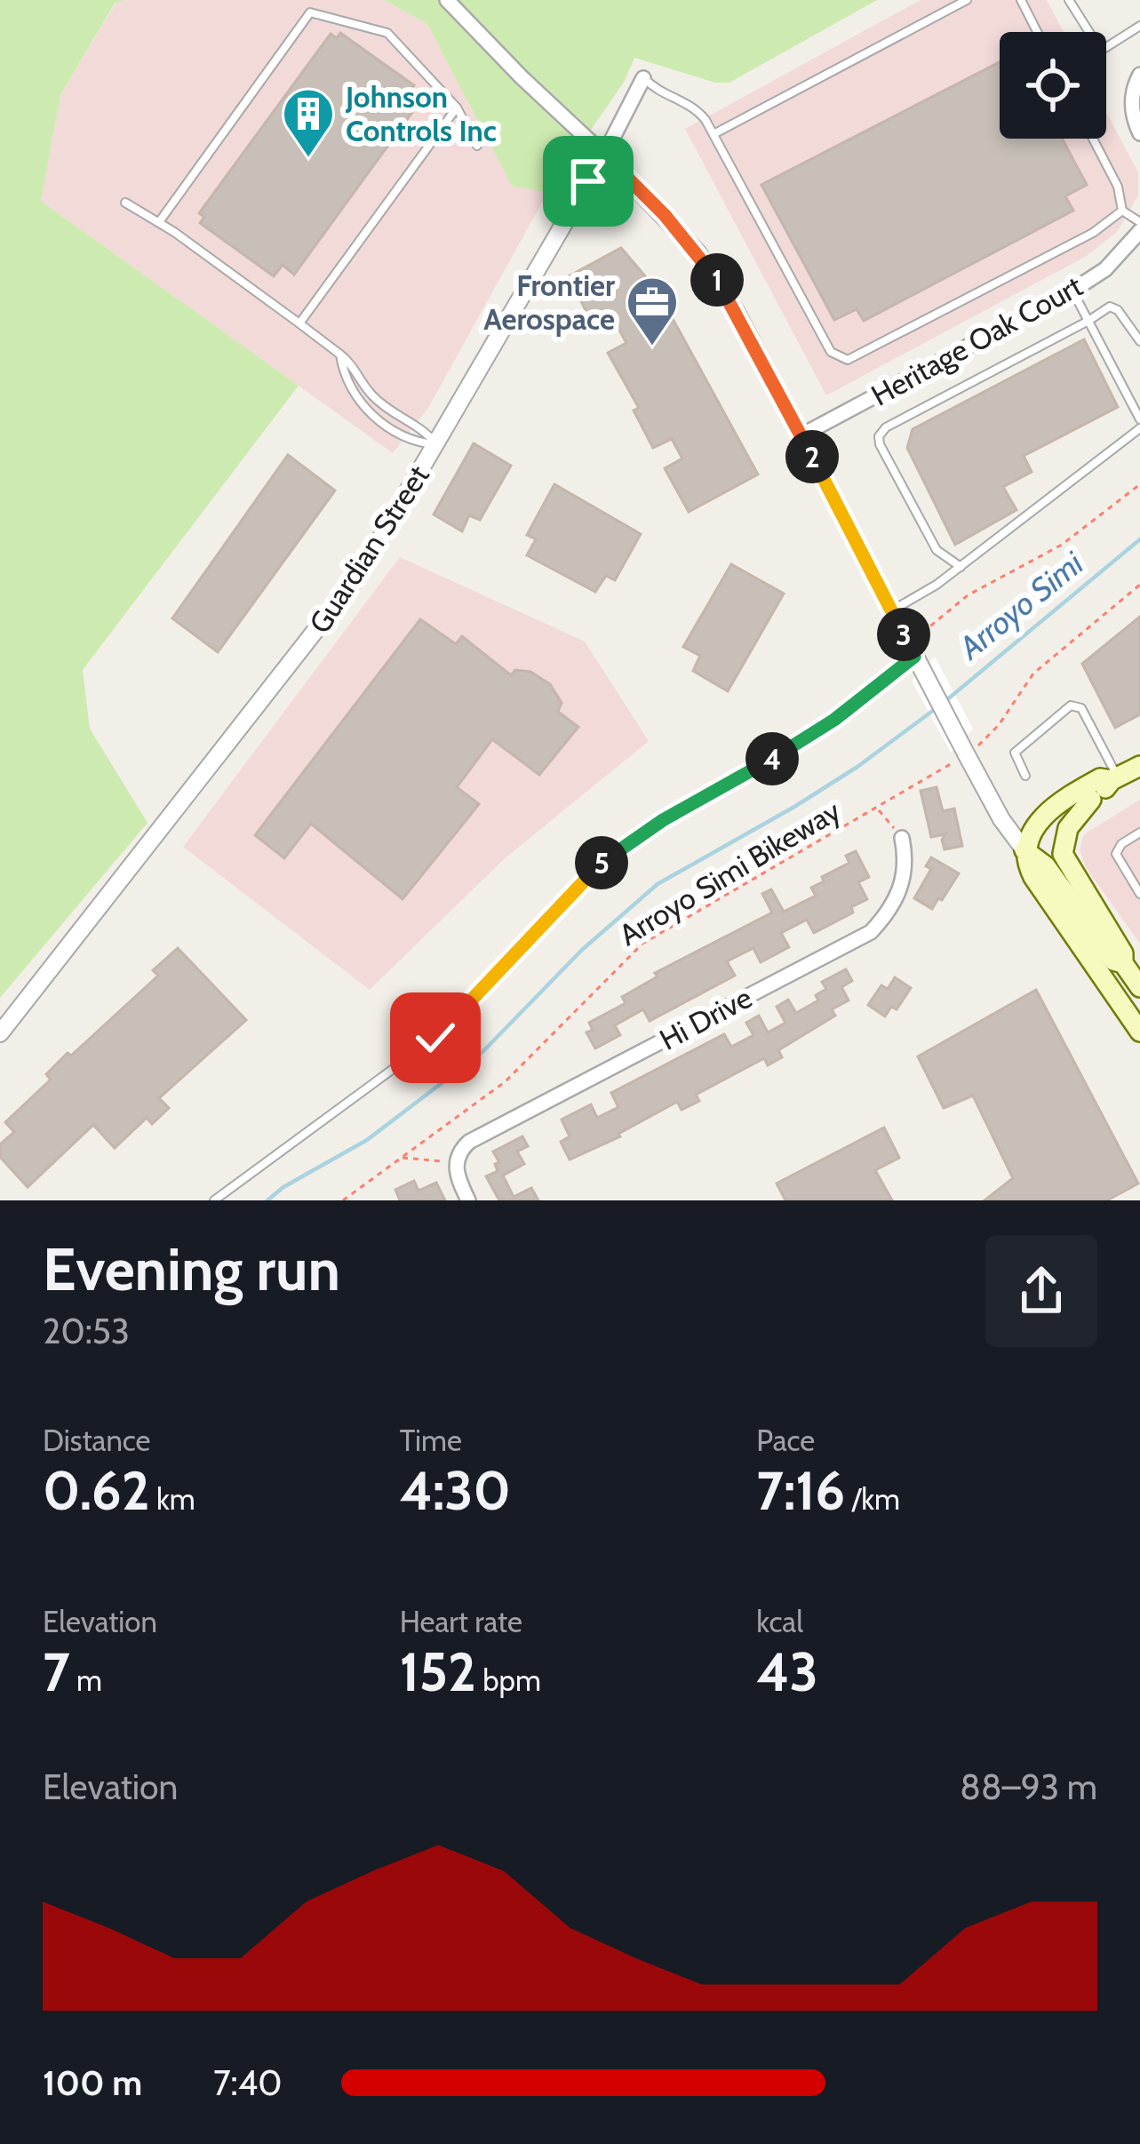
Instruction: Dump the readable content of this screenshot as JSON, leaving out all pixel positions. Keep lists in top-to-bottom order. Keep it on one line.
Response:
{"streets":{"street":["Heritage Oak Court","Guardian Street","Hi Drive"],"path":["Arroyo Simi Bikeway"]},"water":["Arroyo Simi"],"places":{"building":["Johnson Controls Inc"],"office":["Frontier Aerospace"]},"page":{"pins":["1","2","3","4","5"],"heading":["Evening run","20:53"],"stats":[["Distance","0.62 km"],["Time","4:30"],["Pace","7:16 /km"],["Elevation","7 m"],["Heart rate","152 bpm"],["kcal","43"]],"chart":["Elevation","88–93 m"],"list":[{"name":"100 m","note":"7:40"}]}}
